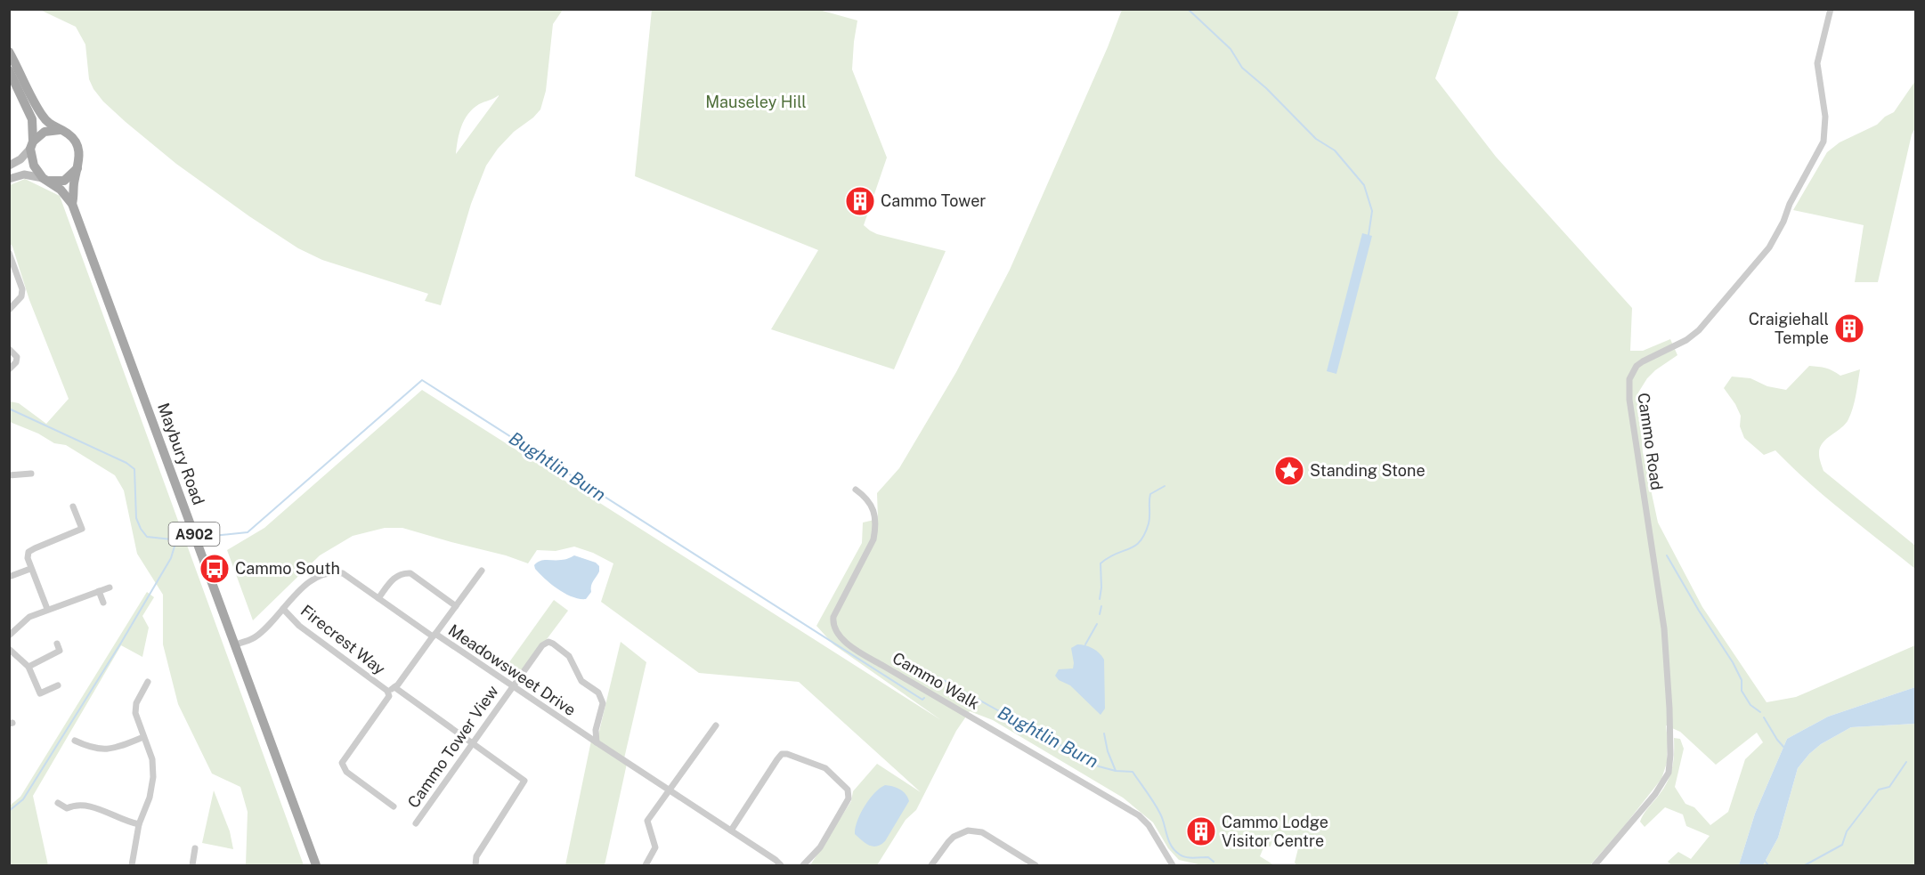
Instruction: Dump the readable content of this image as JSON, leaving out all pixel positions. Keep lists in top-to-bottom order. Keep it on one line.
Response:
{"streets":{"main road":["Maybury Road","A902"],"street":["Cammo Road","Firecrest Way","Meadowsweet Drive","Cammo Walk","Cammo Tower View"]},"crossings":[["Maybury Road","Meadowsweet Drive"],["Firecrest Way","Meadowsweet Drive"],["Meadowsweet Drive","Cammo Tower View"]],"water":["Bughtlin Burn"],"parks":["Mauseley Hill"],"places":{"building":["Cammo Tower","Craigiehall Temple","Cammo Lodge Visitor Centre"],"place":["Standing Stone"],"bus stop":["Cammo South"]}}
